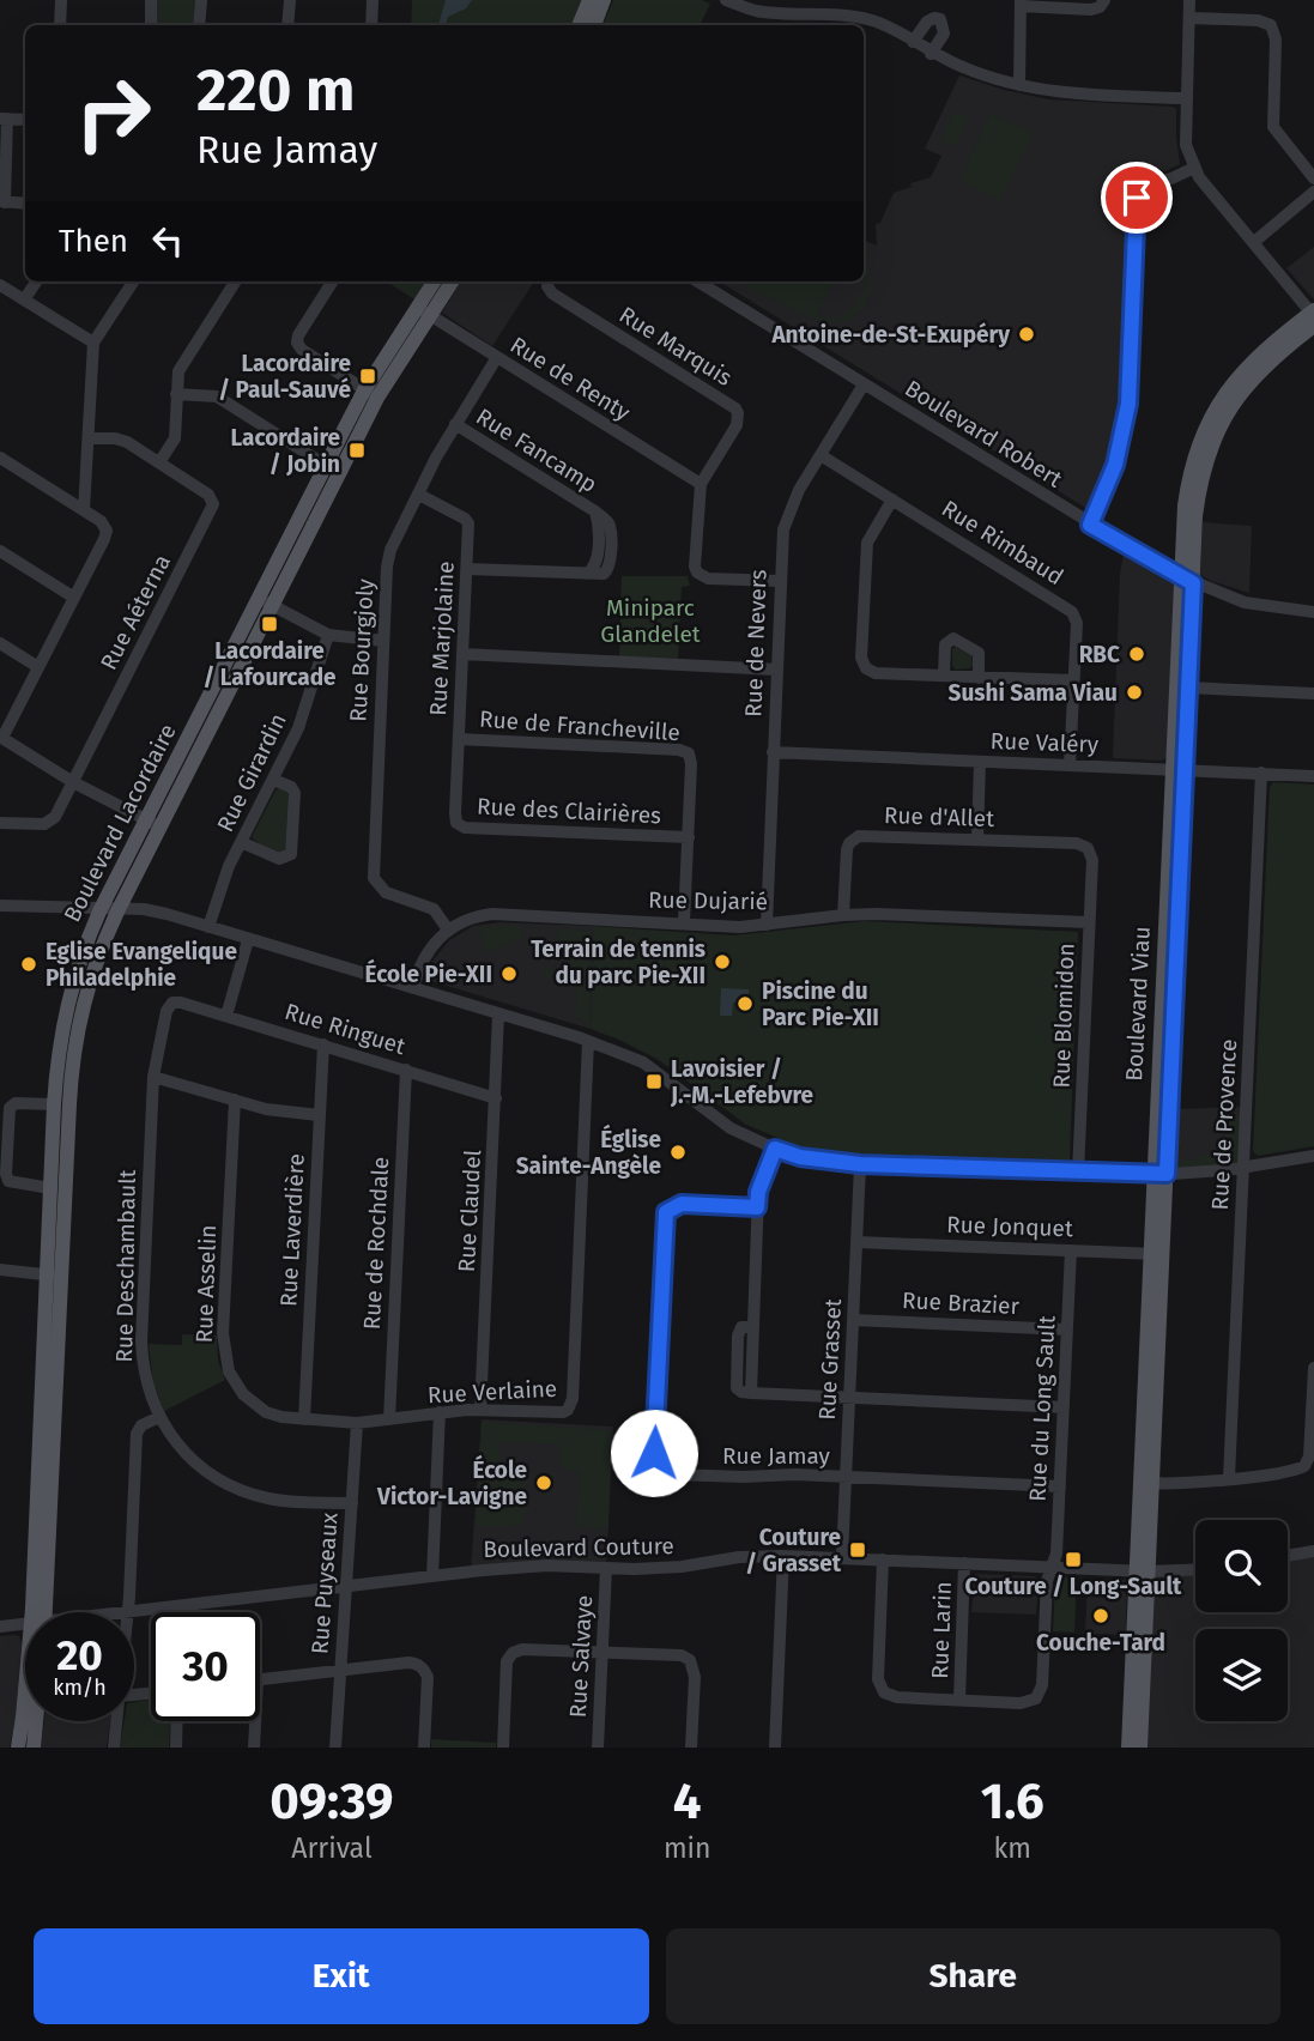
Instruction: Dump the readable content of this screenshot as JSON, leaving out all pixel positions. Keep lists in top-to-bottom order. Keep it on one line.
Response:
{"streets":{"main road":["Boulevard Lacordaire","Boulevard Viau"],"street":["Rue Marquis","Rue de Renty","Boulevard Robert","Rue Fancamp","Rue Rimbaud","Rue Aéterna","Rue Marjolaine","Rue de Nevers","Rue Bourgjoly","Rue de Francheville","Rue Valéry","Rue Girardin","Rue des Clairières","Rue d'Allet","Rue Dujarié","Rue Blomidon","Rue Ringuet","Rue de Provence","Rue Claudel","Rue Jonquet","Rue Laverdière","Rue de Rochdale","Rue Deschambault","Rue Asselin","Rue Brazier","Rue Grasset","Rue Verlaine","Rue du Long Sault","Rue Jamay","Boulevard Couture","Rue Puyseaux","Rue Larin","Rue Salvaye"]},"crossings":[["Rue Marquis","Rue de Renty"],["Rue de Renty","Rue Bourgjoly"],["Rue de Renty","Boulevard Lacordaire"],["Boulevard Robert","Rue de Nevers"],["Boulevard Robert","Boulevard Viau"],["Rue Fancamp","Rue Bourgjoly"],["Rue Rimbaud","Rue de Nevers"],["Rue Rimbaud","Rue Valéry"],["Rue Marjolaine","Rue Bourgjoly"],["Rue Marjolaine","Rue de Francheville"],["Rue Marjolaine","Rue des Clairières"],["Rue de Nevers","Rue Valéry"],["Rue de Nevers","Rue Dujarié"],["Rue Bourgjoly","Rue Dujarié"],["Rue de Francheville","Rue des Clairières"],["Rue Valéry","Boulevard Viau"],["Rue Valéry","Rue de Provence"],["Rue d'Allet","Rue Dujarié"],["Rue d'Allet","Rue Blomidon"],["Rue Dujarié","Rue Blomidon"],["Boulevard Viau","Rue Jonquet"],["Boulevard Viau","Boulevard Couture"],["Rue Ringuet","Rue Claudel"],["Rue Ringuet","Rue Laverdière"],["Rue Ringuet","Rue de Rochdale"],["Rue Ringuet","Rue Deschambault"],["Rue Claudel","Rue Verlaine"],["Rue Jonquet","Rue Grasset"],["Rue Jonquet","Rue du Long Sault"],["Rue Laverdière","Rue Asselin"],["Rue de Rochdale","Rue Verlaine"],["Rue Deschambault","Rue Puyseaux"],["Rue Asselin","Rue Verlaine"],["Rue Asselin","Rue Puyseaux"],["Rue Brazier","Rue Grasset"],["Rue Brazier","Rue du Long Sault"],["Rue Grasset","Rue Jamay"],["Rue Grasset","Boulevard Couture"],["Rue Verlaine","Rue Puyseaux"],["Rue du Long Sault","Boulevard Couture"],["Rue du Long Sault","Rue Larin"],["Boulevard Couture","Rue Puyseaux"],["Boulevard Couture","Rue Larin"],["Boulevard Couture","Rue Salvaye"]],"parks":["Miniparc Glandelet"],"places":{"other":["Antoine-de-St-Exupéry","RBC","Sushi Sama Viau","Terrain de tennis du parc Pie-XII","Eglise Evangelique Philadelphie","École Pie-XII","Piscine du Parc Pie-XII","Église Sainte-Angèle","École Victor-Lavigne","Couche-Tard"],"transit":["Lacordaire / Paul-Sauvé","Lacordaire / Jobin","Lacordaire / Lafourcade","Lavoisier / J.-M.-Lefebvre","Couture / Grasset","Couture / Long-Sault"]},"page":{"turn":["220 m","Rue Jamay"],"then":"Then","speed":"20 km/h","limit":"30","eta":["09:39","Arrival","4","min","1.6","km"],"buttons":["Exit","Share"]}}
